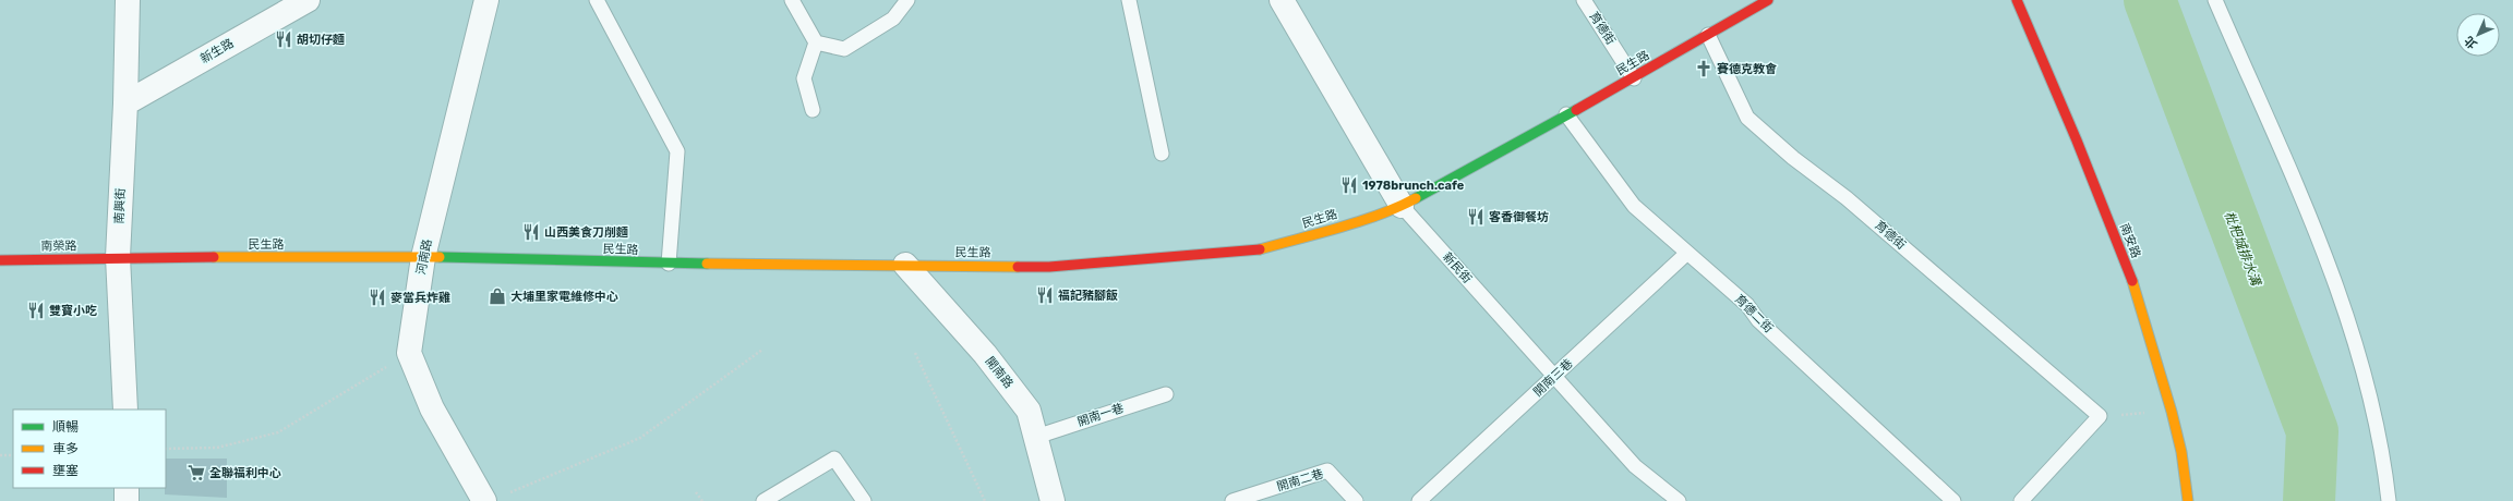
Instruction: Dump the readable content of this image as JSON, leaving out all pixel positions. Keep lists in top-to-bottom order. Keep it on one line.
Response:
{"streets":{"street":["新生路","民生路","南興街","南安路","南榮路","河南路","新民街","開南路"],"lane":["育德街","育德二街","開南三巷","開南一巷","開南二巷"]},"crossings":[["育德街","民生路"],["新生路","南興街"],["民生路","南興街"],["民生路","南榮路"],["民生路","河南路"],["民生路","新民街"],["民生路","育德二街"],["民生路","開南路"],["南興街","南榮路"],["新民街","開南三巷"],["育德二街","開南三巷"],["開南路","開南一巷"]],"water":["枇杷城排水溝"],"places":{"restaurant":["胡切仔麵","1978brunch.cafe","客香御餐坊","山西美食刀削麵","福記豬腳飯","麥當兵炸雞","雙寶小吃"],"church":["賽德克教會"],"shop":["大埔里家電維修中心"],"supermarket":["全聯福利中心"]},"legend":["順暢","車多","壅塞"],"north":"bottom left"}
